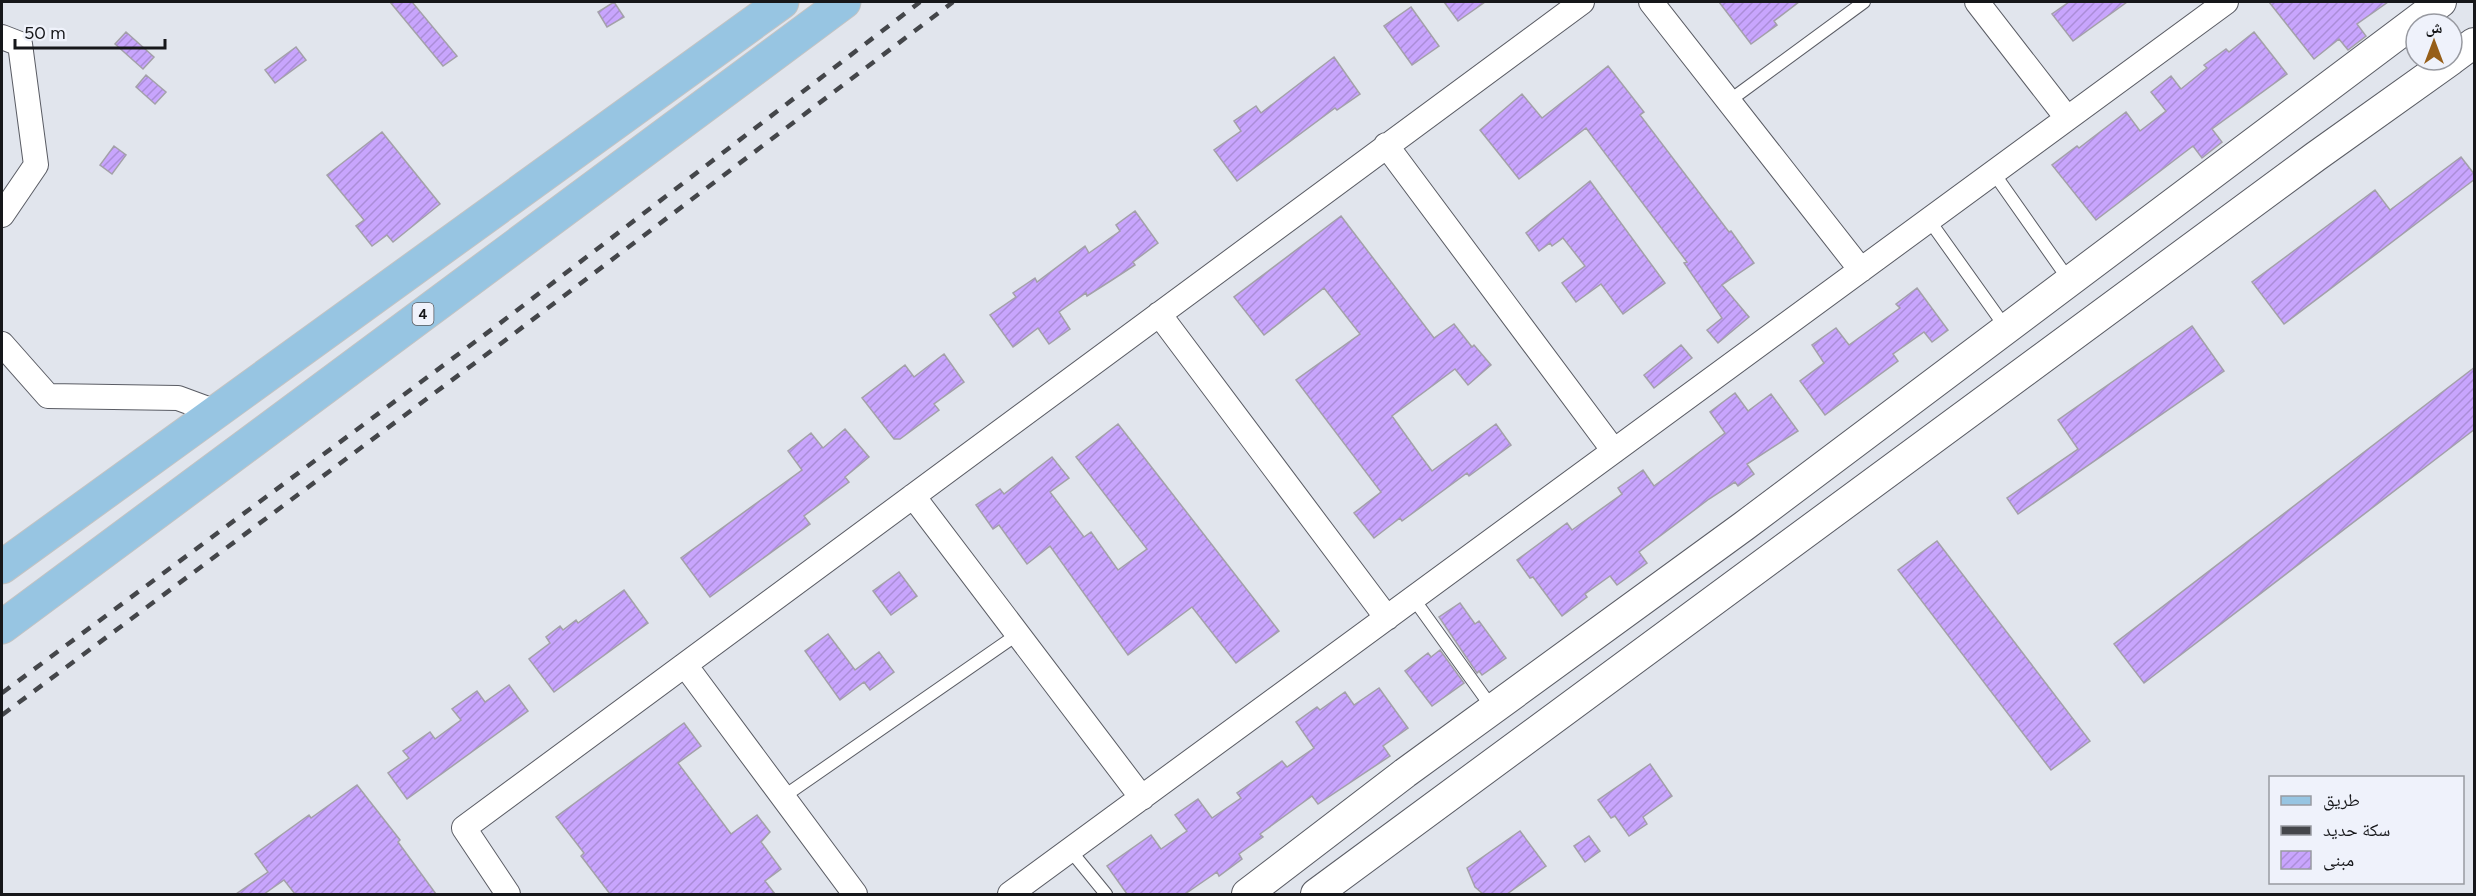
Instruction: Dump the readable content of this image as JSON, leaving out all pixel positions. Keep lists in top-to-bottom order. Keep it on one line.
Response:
{"streets":{"main road":["4"]},"legend":["طريق","سكة حديد","مبنى"],"scale_bar":"50 m","north":"top"}
